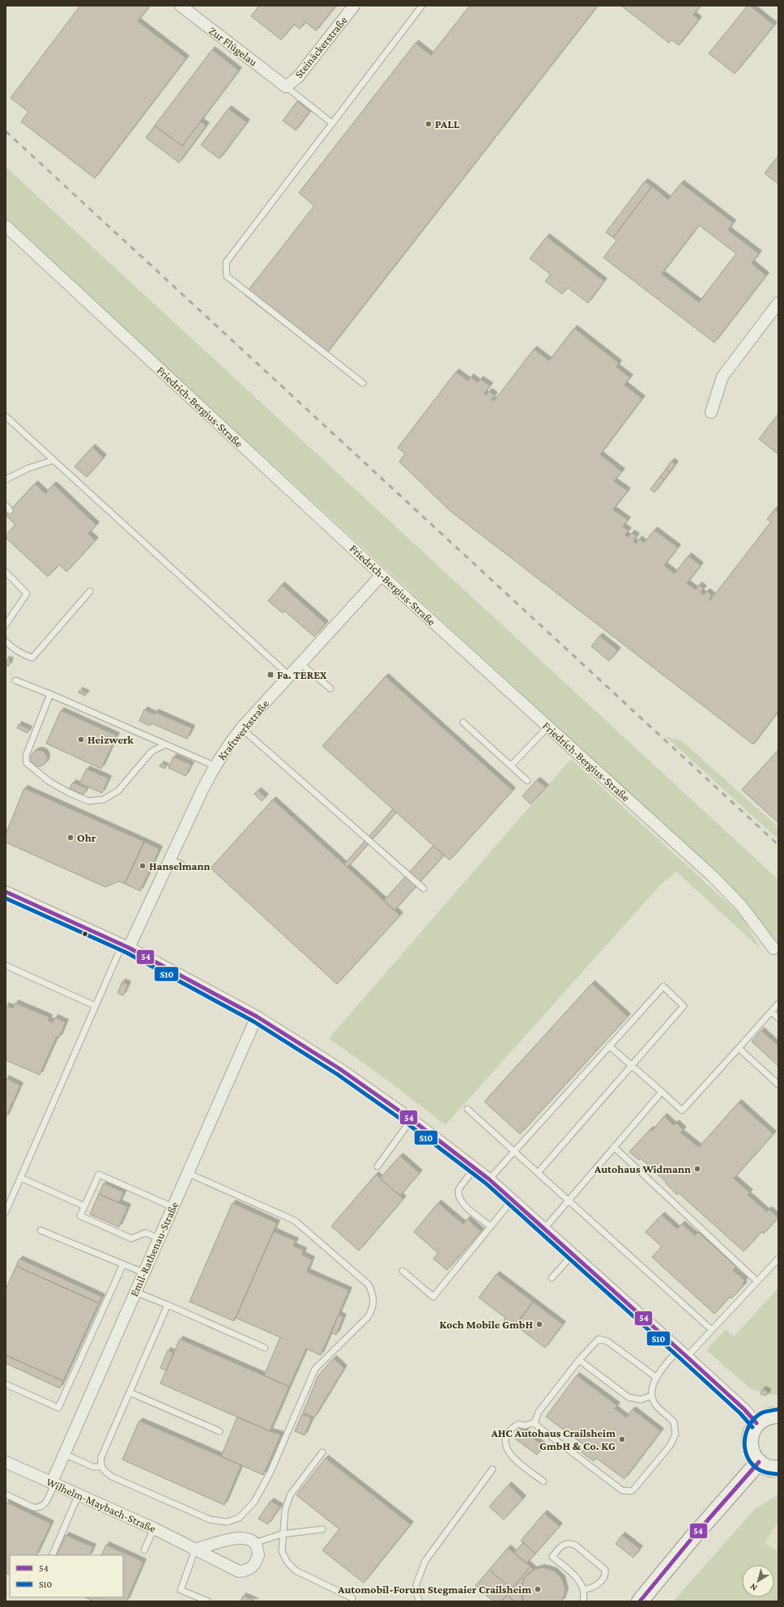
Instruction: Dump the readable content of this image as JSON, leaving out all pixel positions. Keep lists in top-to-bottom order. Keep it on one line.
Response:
{"streets":{"street":["Zur Flügelau","Steinäckerstraße","Friedrich-Bergius-Straße","Kraftwerkstraße","Emil-Rathenau-Straße","Wilhelm-Maybach-Straße"]},"crossings":[["Zur Flügelau","Steinäckerstraße"],["Friedrich-Bergius-Straße","Kraftwerkstraße"],["Emil-Rathenau-Straße","Wilhelm-Maybach-Straße"]],"places":{"other":["PALL","Heizwerk","Ohr","Hanselmann","Autohaus Widmann","Koch Mobile GmbH","AHC Autohaus Crailsheim GmbH & Co. KG","Automobil-Forum Stegmaier Crailsheim"],"transit":["Fa. TEREX"]},"lines":["transit line 54","transit line S10"],"legend":["54","S10"],"north":"bottom left"}
